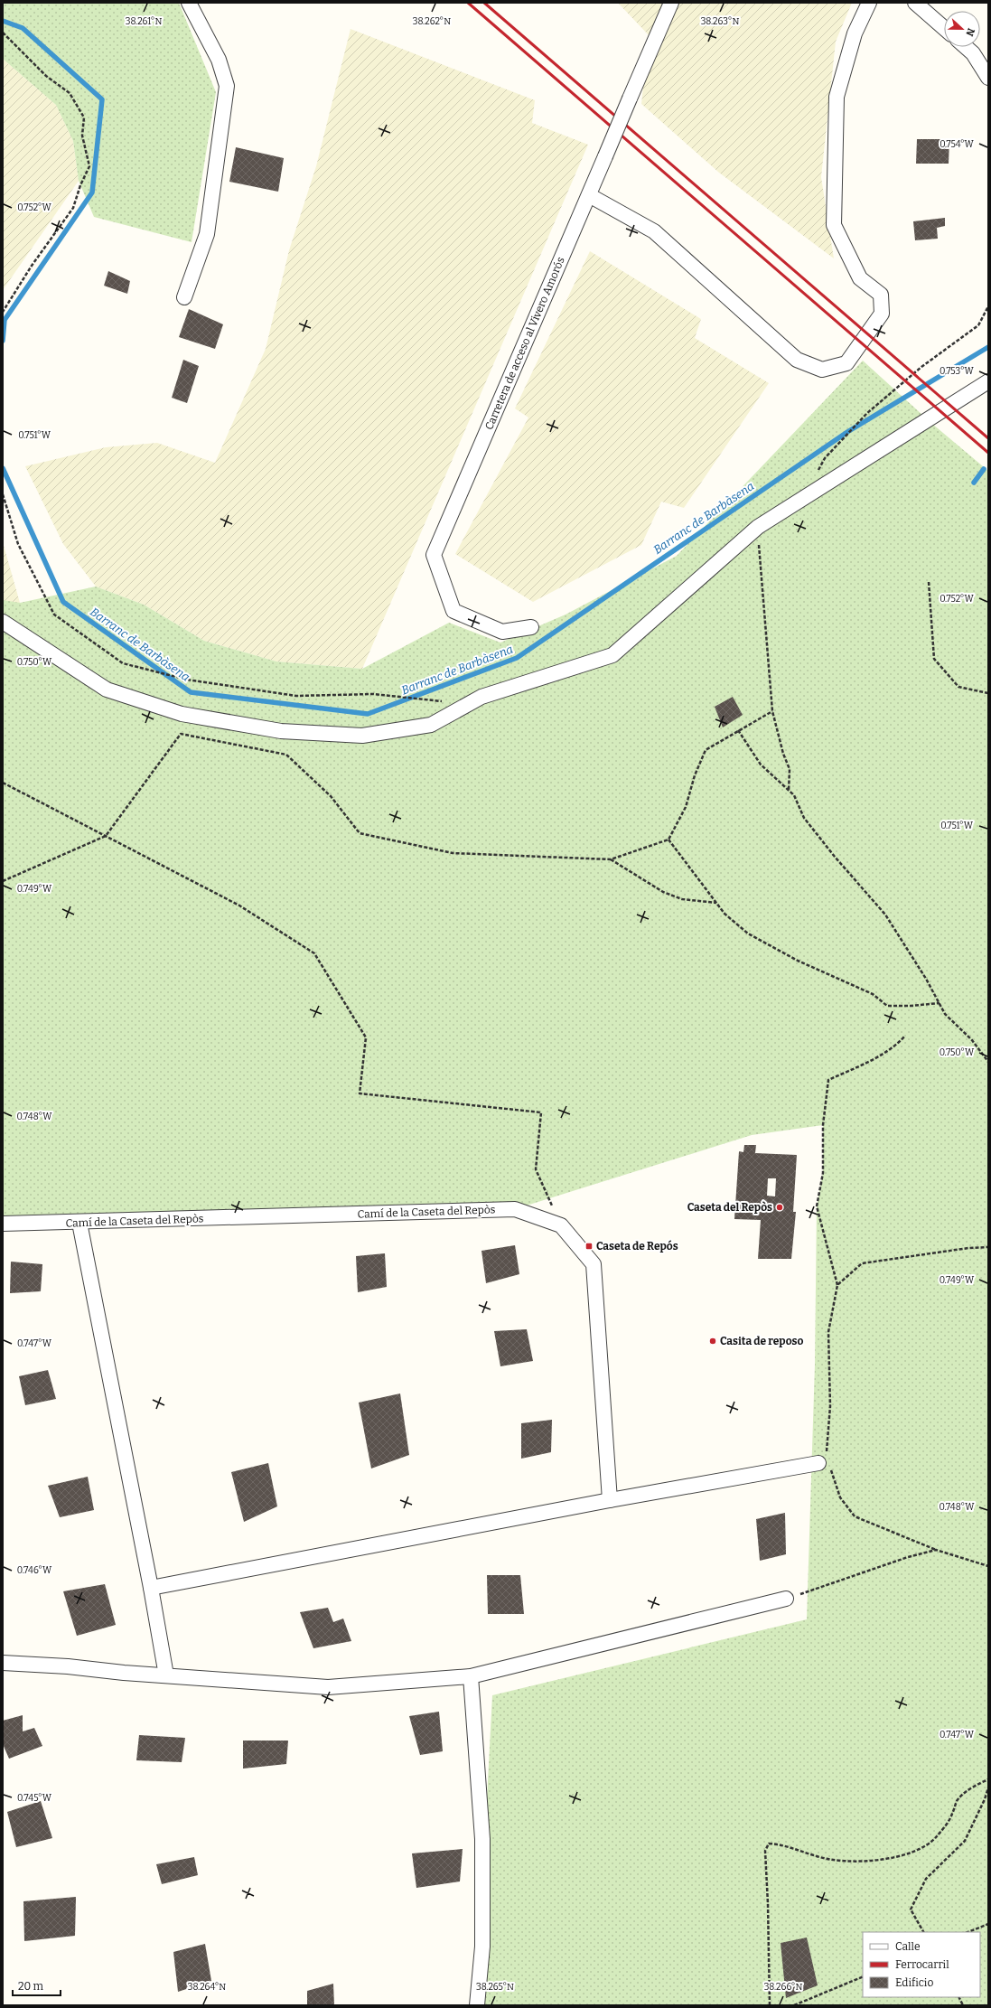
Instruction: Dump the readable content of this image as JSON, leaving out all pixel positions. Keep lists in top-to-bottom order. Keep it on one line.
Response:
{"streets":{"street":["Carretera de acceso al Vivero Amorós","Camí de la Caseta del Repòs"]},"water":["Barranc de Barbàsena"],"places":{"other":["Caseta del Repòs","Casita de reposo"],"transit":["Caseta de Repós"]},"legend":["Calle","Ferrocarril","Edificio"],"scale_bar":"20 m","north":"right","coordinates":["38.262°N","38.261°N","38.263°N","0.754°W","0.752°W","0.753°W","0.751°W","0.750°W","0.749°W","0.748°W","0.747°W","0.746°W","0.745°W","38.264°N","38.265°N","38.266°N"]}
